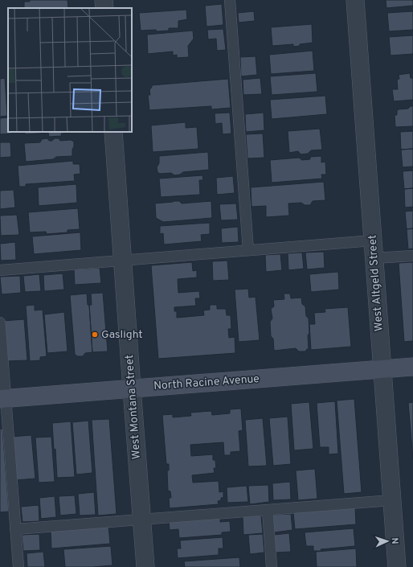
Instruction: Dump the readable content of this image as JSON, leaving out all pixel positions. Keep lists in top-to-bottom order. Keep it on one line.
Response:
{"streets":{"street":["West Altgeld Street","North Racine Avenue","West Montana Street"]},"crossings":[["West Altgeld Street","North Racine Avenue"],["North Racine Avenue","West Montana Street"]],"places":["Gaslight"],"north":"right"}
